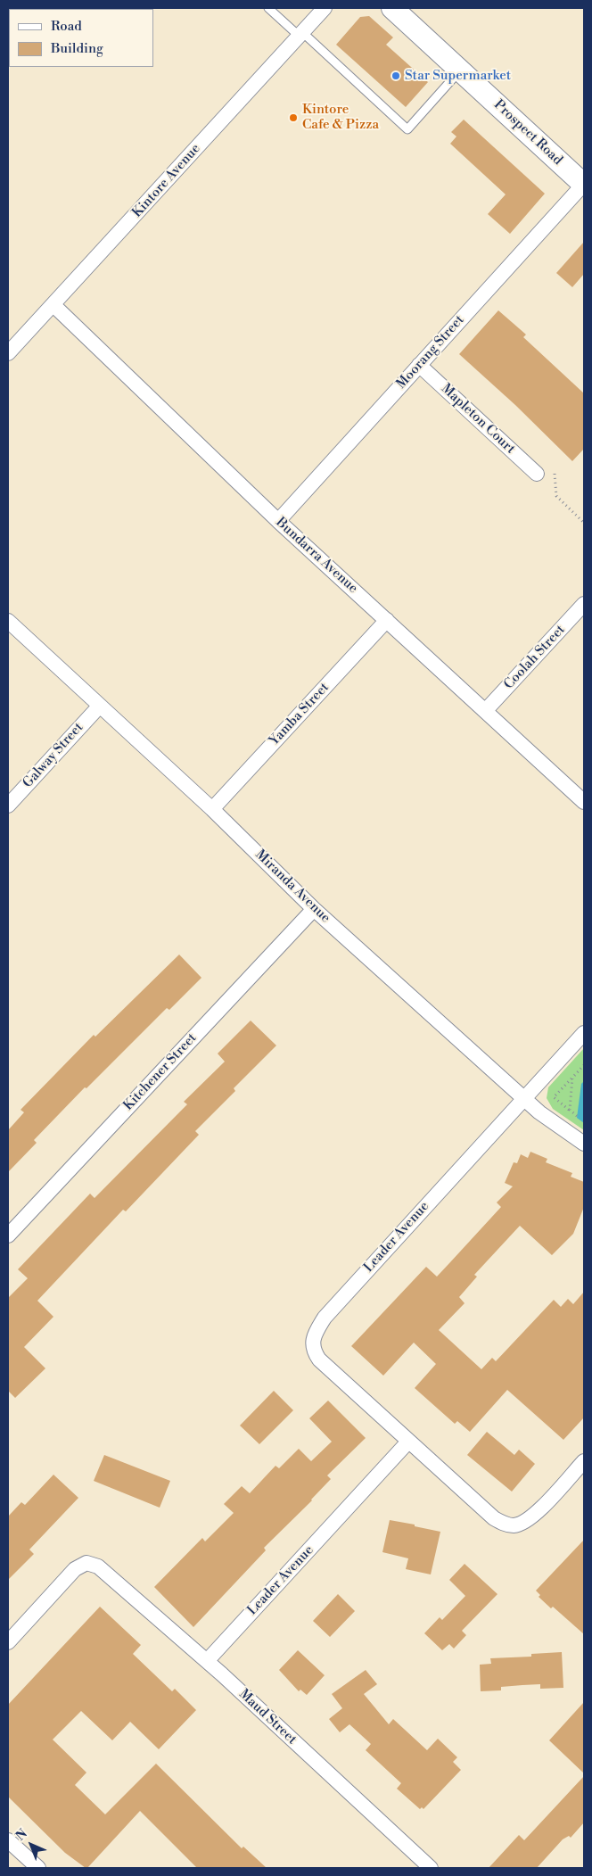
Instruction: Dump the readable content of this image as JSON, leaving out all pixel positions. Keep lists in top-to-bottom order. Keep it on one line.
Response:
{"streets":{"main road":["Prospect Road"],"street":["Kintore Avenue","Moorang Street","Mapleton Court","Bundarra Avenue","Coolah Street","Yamba Street","Galway Street","Miranda Avenue","Kitchener Street","Leader Avenue","Maud Street"]},"crossings":[["Prospect Road","Moorang Street"],["Kintore Avenue","Bundarra Avenue"],["Moorang Street","Mapleton Court"],["Moorang Street","Bundarra Avenue"],["Bundarra Avenue","Coolah Street"],["Bundarra Avenue","Yamba Street"],["Yamba Street","Miranda Avenue"],["Galway Street","Miranda Avenue"],["Miranda Avenue","Kitchener Street"],["Miranda Avenue","Leader Avenue"],["Leader Avenue","Maud Street"]],"places":["Star Supermarket","Kintore Cafe & Pizza"],"legend":["Road","Building"],"north":"top left"}
